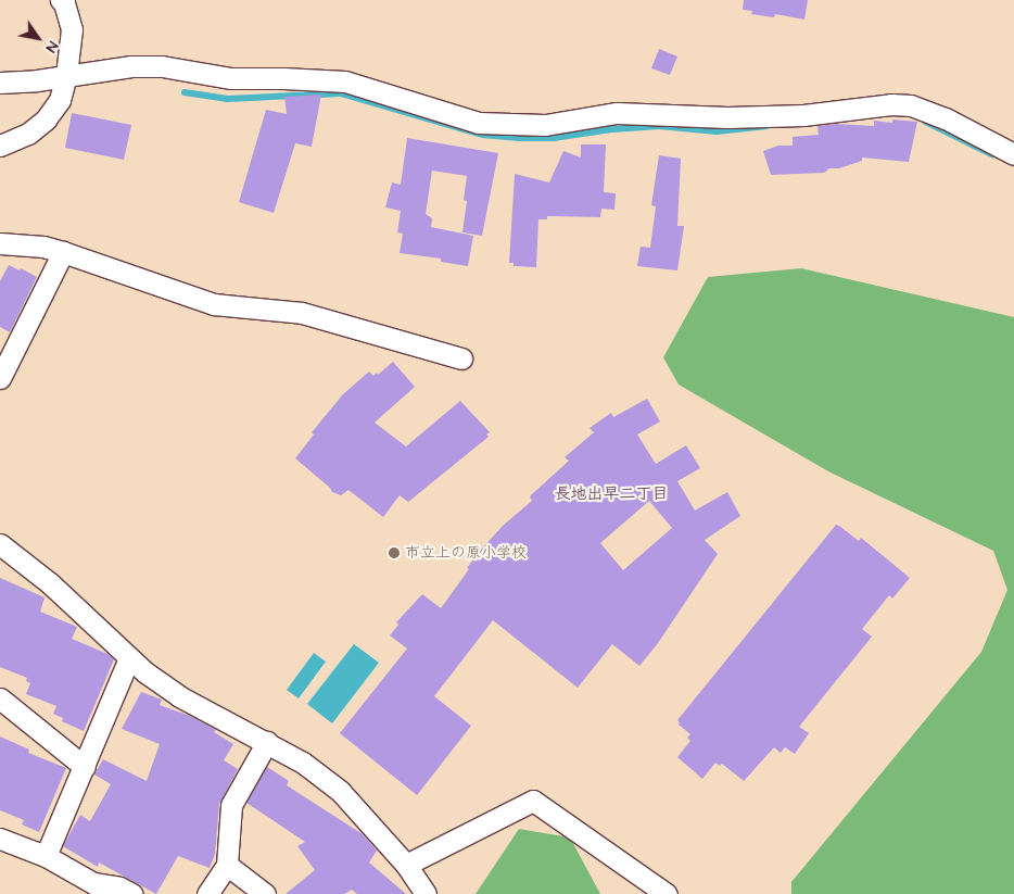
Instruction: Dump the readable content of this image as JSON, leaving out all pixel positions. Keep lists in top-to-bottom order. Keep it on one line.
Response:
{"districts":["長地出早二丁目"],"places":["市立上の原小学校"],"north":"bottom right"}
